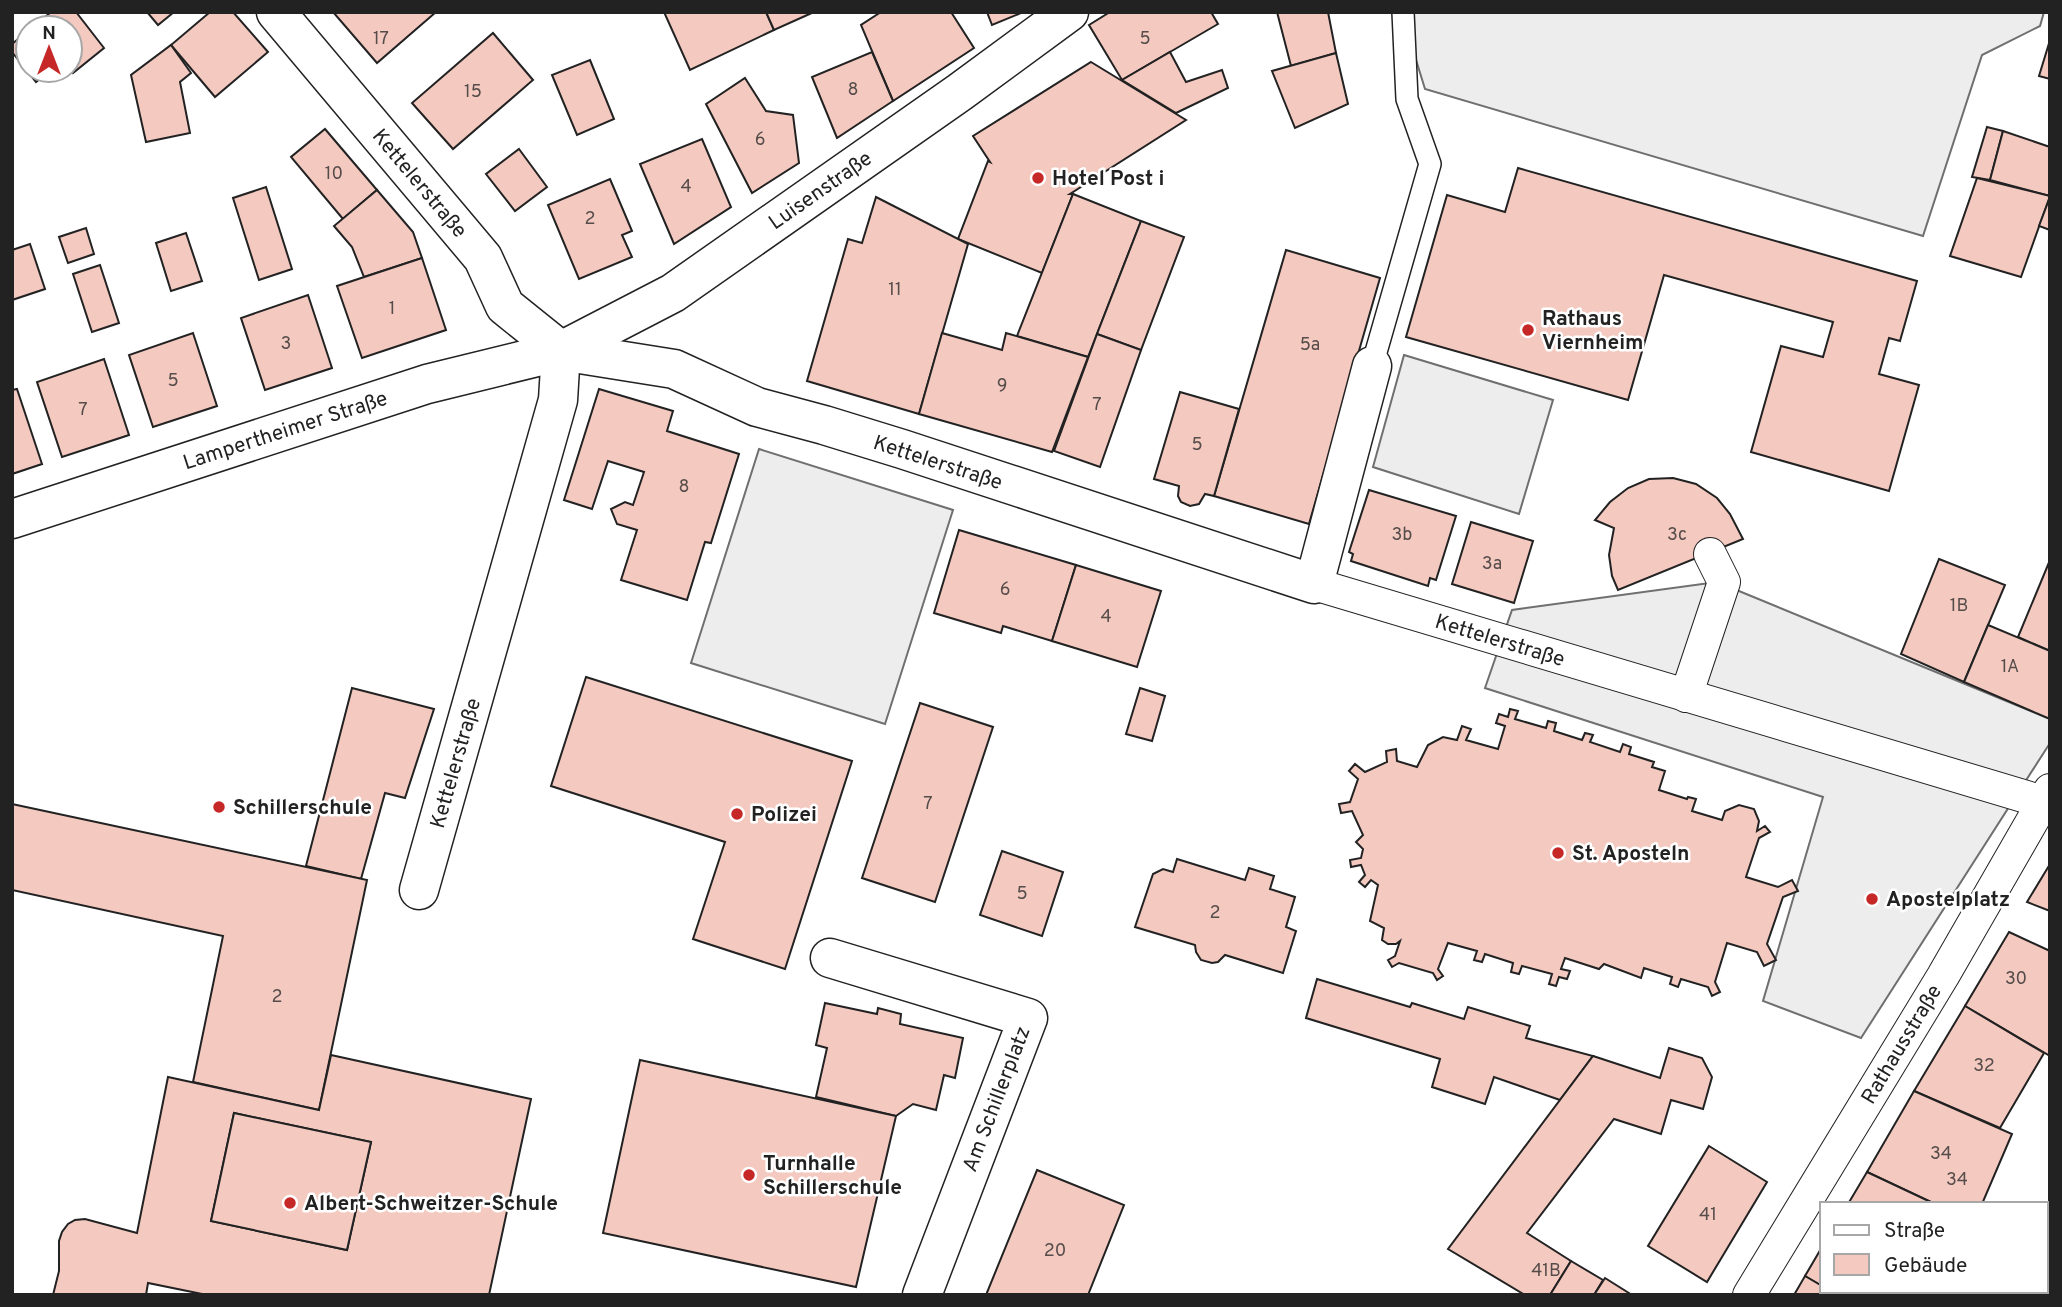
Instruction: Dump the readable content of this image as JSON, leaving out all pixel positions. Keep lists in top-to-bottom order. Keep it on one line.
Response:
{"streets":{"street":["Kettelerstraße","Luisenstraße","Lampertheimer Straße","Rathausstraße","Am Schillerplatz"]},"crossings":[["Kettelerstraße","Luisenstraße"],["Kettelerstraße","Lampertheimer Straße"],["Kettelerstraße","Rathausstraße"],["Luisenstraße","Lampertheimer Straße"]],"places":["Hotel Post i","Rathaus Viernheim","Schillerschule","Polizei","St. Aposteln","Apostelplatz","Turnhalle Schillerschule","Albert-Schweitzer-Schule"],"house_numbers":["17","5","8","15","6","10","4","2","11","1","3","5a","5","9","7","7","5","8","3b","3c","3a","6","1B","4","1A","7","5","2","30","2","32","34","34","41","20","41B"],"legend":["Straße","Gebäude"],"north":"top"}
